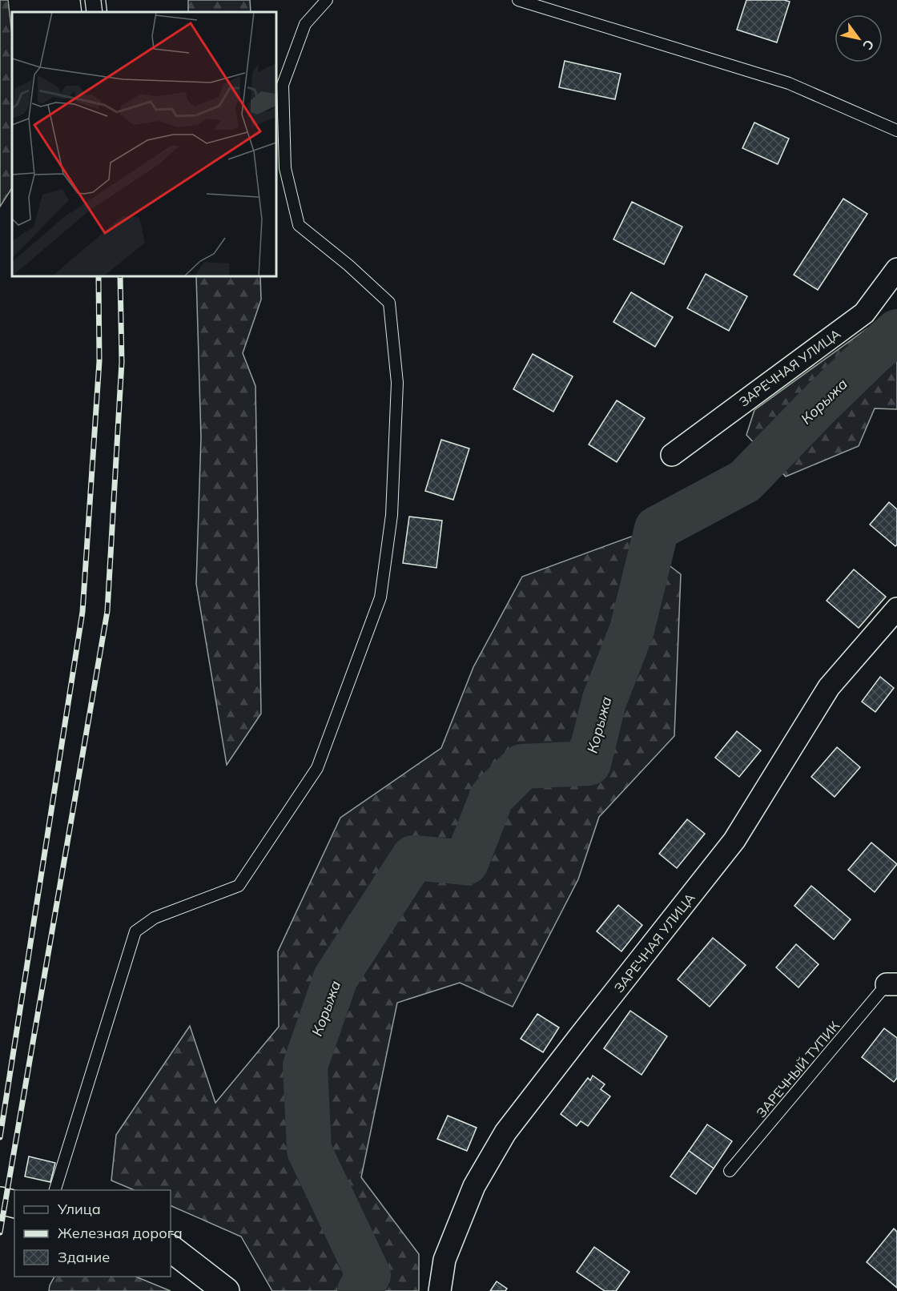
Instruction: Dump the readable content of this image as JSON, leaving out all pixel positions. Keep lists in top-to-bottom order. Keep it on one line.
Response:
{"streets":{"street":["ЗАРЕЧНАЯ УЛИЦА"],"lane":["ЗАРЕЧНЫЙ ТУПИК"]},"water":["Корыжа"],"legend":["Улица","Железная дорога","Здание"],"north":"bottom right"}
